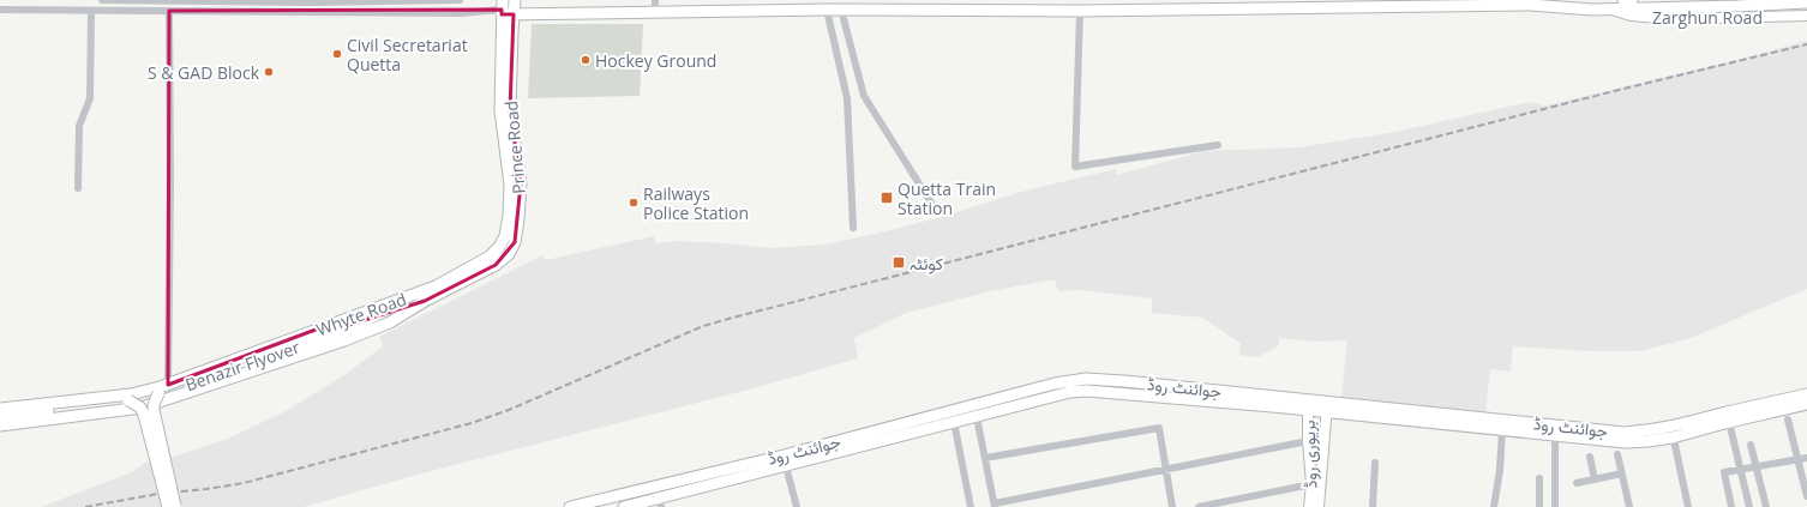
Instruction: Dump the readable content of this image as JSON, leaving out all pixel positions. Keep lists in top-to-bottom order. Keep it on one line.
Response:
{"streets":{"main road":["Zarghun Road","Prince Road","Whyte Road","Benazir Flyover","جوائنٹ روڈ","بریوری روڈ"]},"crossings":[["Zarghun Road","Prince Road"],["Prince Road","Whyte Road"],["Whyte Road","Benazir Flyover"],["جوائنٹ روڈ","بریوری روڈ"]],"places":{"other":["Civil Secretariat Quetta","Hockey Ground","S & GAD Block","Railways Police Station"],"transit":["Quetta Train Station","کوئٹہ"]}}
